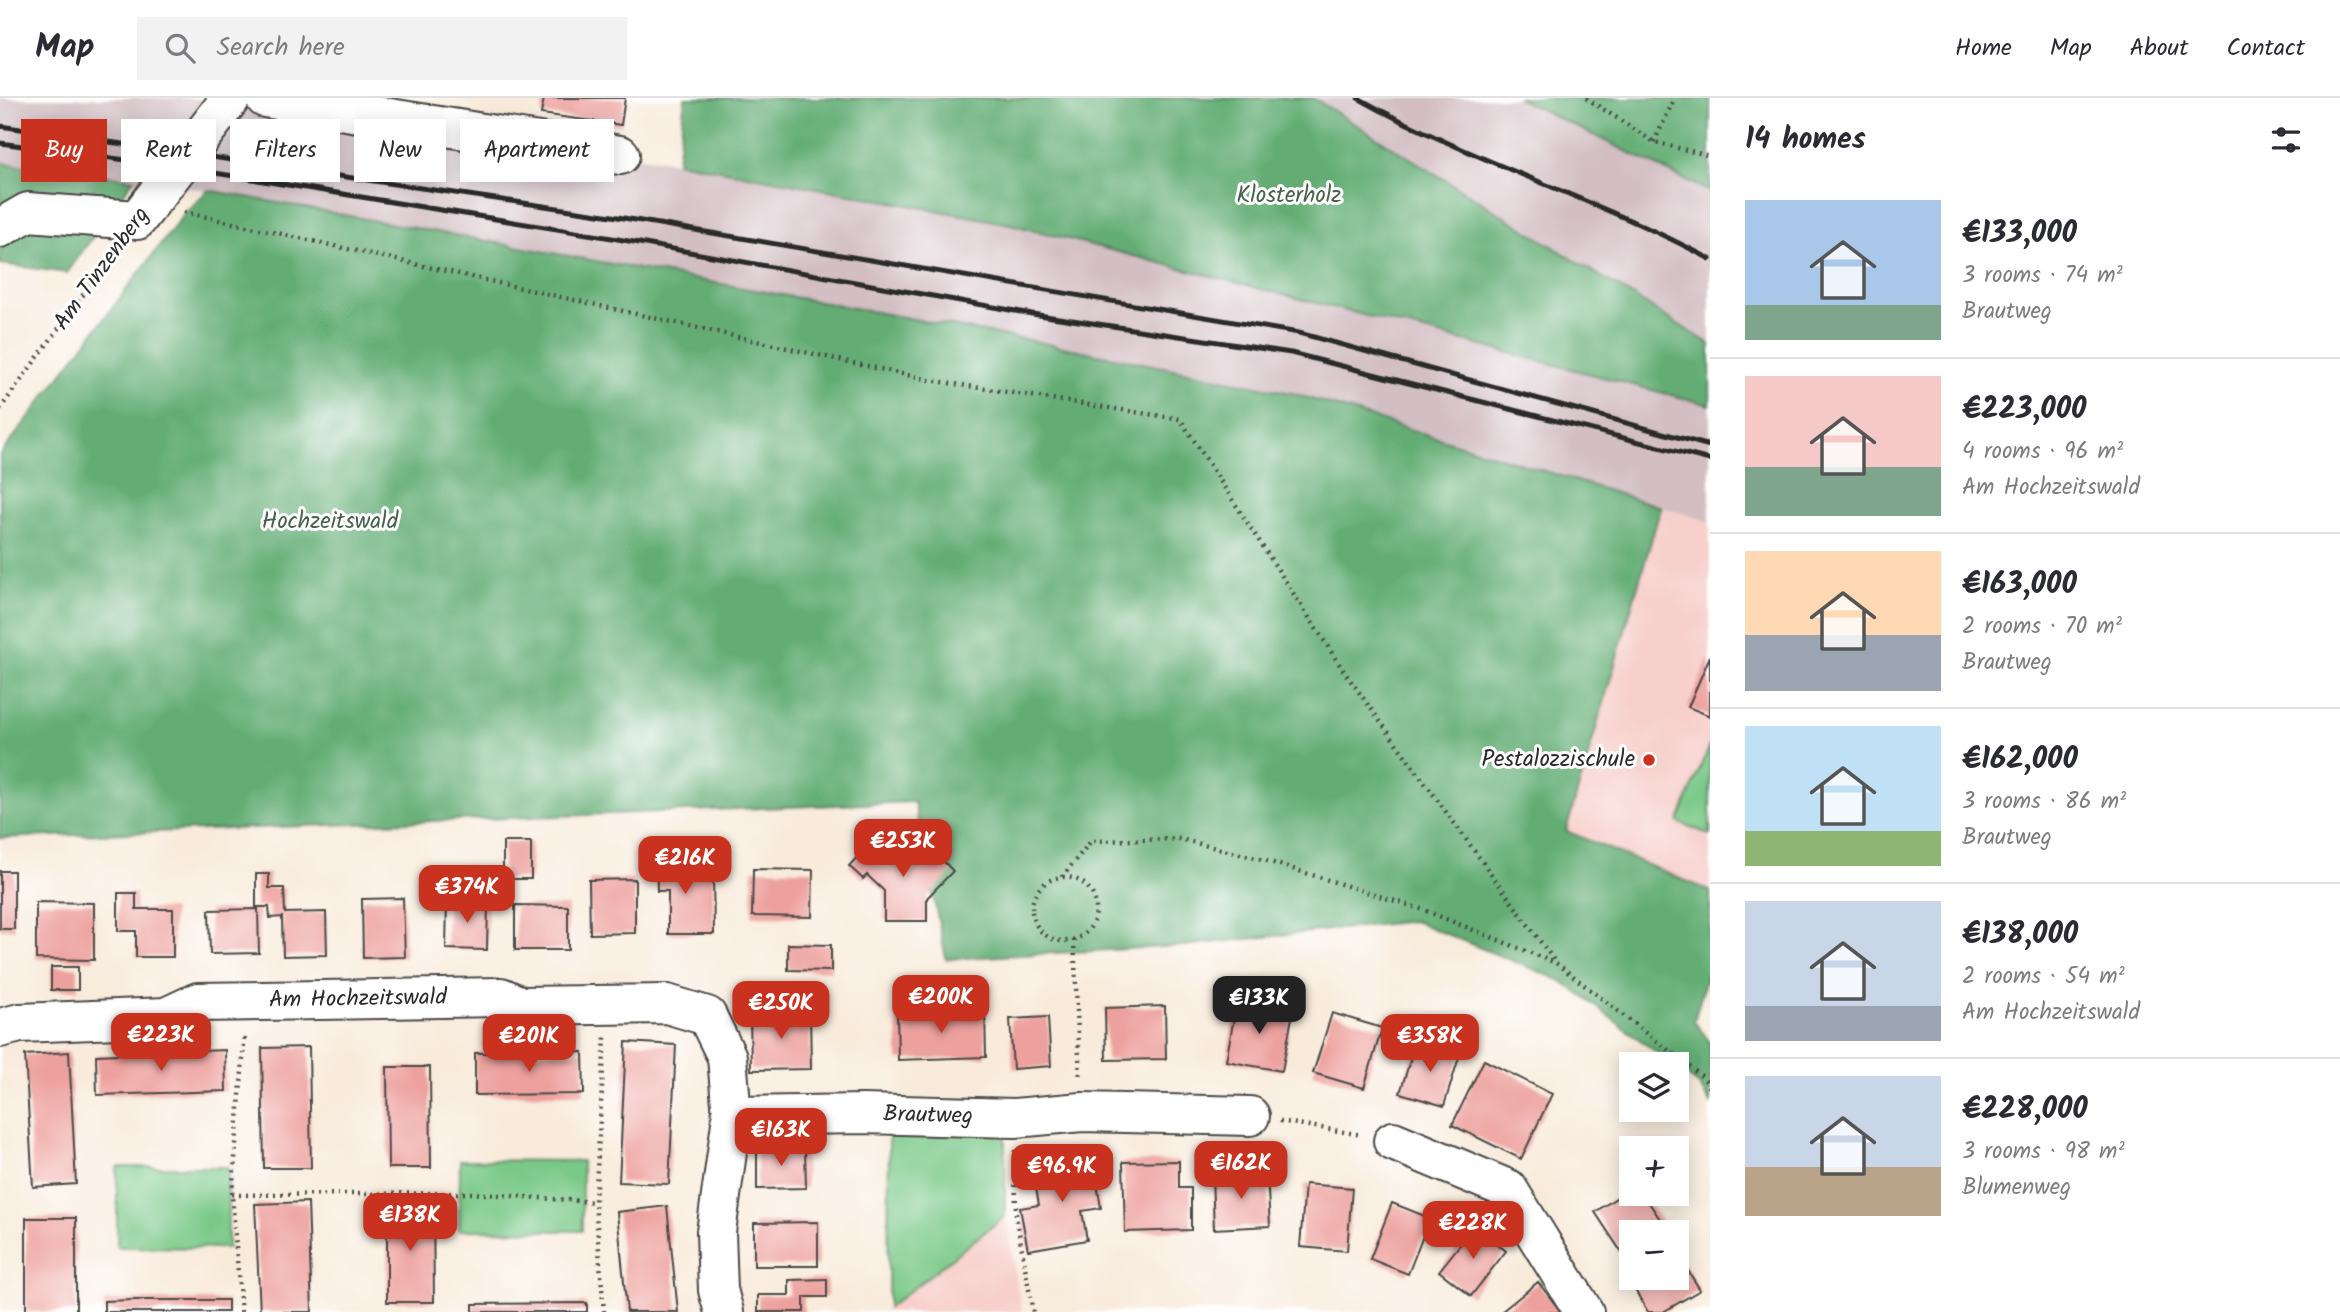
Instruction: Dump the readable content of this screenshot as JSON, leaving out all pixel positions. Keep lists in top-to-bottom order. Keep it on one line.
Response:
{"streets":{"street":["Am Tinzenberg","Am Hochzeitswald","Brautweg"]},"crossings":[["Am Hochzeitswald","Brautweg"]],"parks":["Klosterholz","Hochzeitswald"],"places":["Pestalozzischule"],"page":{"header":"Map","search":"Search here","nav":["Home","Map","About","Contact"],"heading":"14 homes","chip":["Buy","Rent","Filters","New","Apartment"],"list":[{"name":"€133,000","note":"3 rooms · 74 m² · Brautweg"},{"name":"€223,000","note":"4 rooms · 96 m² · Am Hochzeitswald"},{"name":"€163,000","note":"2 rooms · 70 m² · Brautweg"},{"name":"€162,000","note":"3 rooms · 86 m² · Brautweg"},{"name":"€138,000","note":"2 rooms · 54 m² · Am Hochzeitswald"},{"name":"€228,000","note":"3 rooms · 98 m² · Blumenweg"}],"price":["€253K","€216K","€374K","€200K","€133K","€250K","€223K","€201K","€358K","€163K","€162K","€96.9K","€138K","€228K"],"map_buttons":["+","−"]}}
